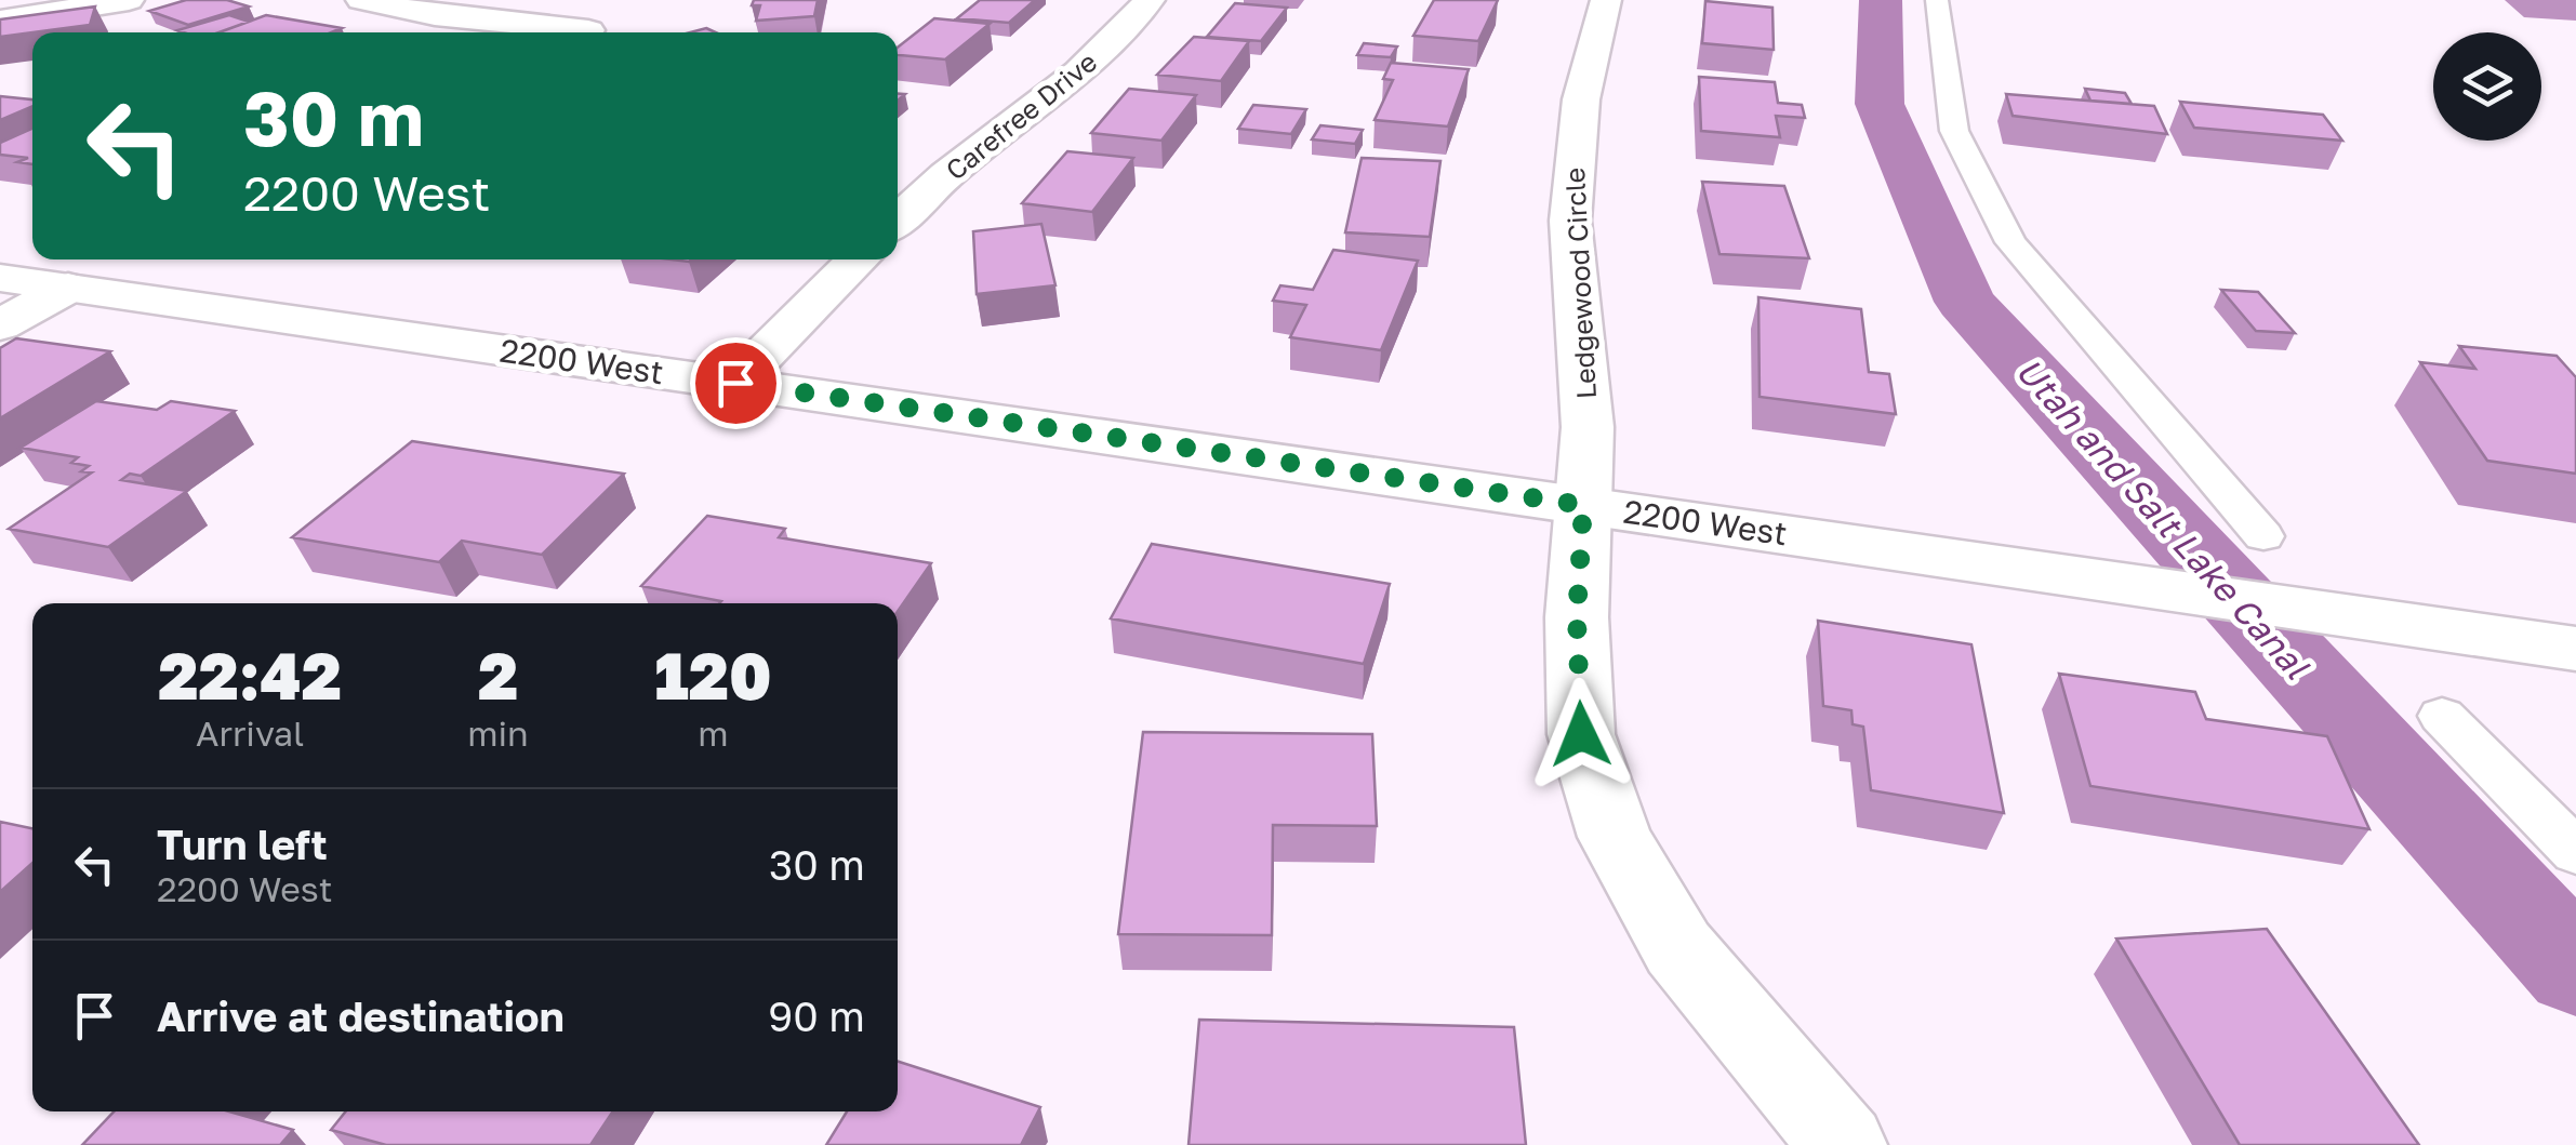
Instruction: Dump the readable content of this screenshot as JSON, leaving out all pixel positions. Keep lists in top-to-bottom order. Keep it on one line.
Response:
{"streets":{"street":["Carefree Drive","Ledgewood Circle","2200 West"]},"crossings":[["Ledgewood Circle","2200 West"]],"water":["Utah and Salt Lake Canal"],"page":{"turn":["30 m","2200 West"],"eta":["22:42","Arrival","2","min","120","m"],"list":[{"name":"Turn left","note":"2200 West","value":"30 m"},{"name":"Arrive at destination","value":"90 m"}]}}
